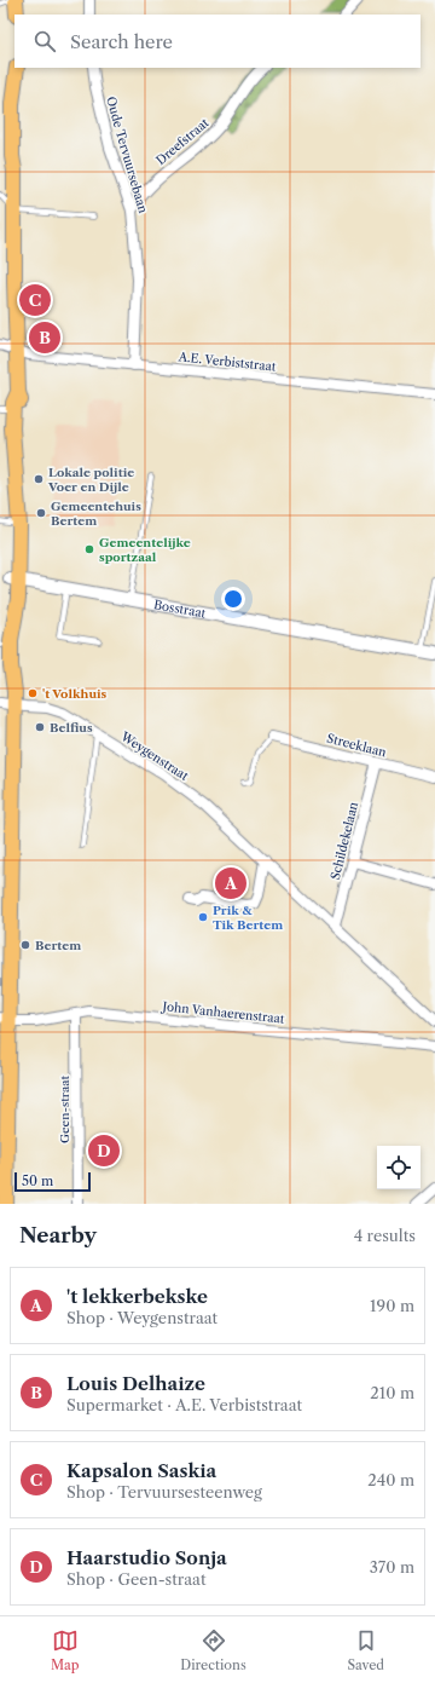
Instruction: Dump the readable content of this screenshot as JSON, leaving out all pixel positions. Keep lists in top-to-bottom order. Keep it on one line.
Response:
{"streets":{"street":["Dreefstraat","Oude Tervuursebaan","A.E. Verbiststraat","Bosstraat","Streeklaan","Weygenstraat","Schildekelaan","John Vanhaerenstraat","Geen-straat"]},"crossings":[["Dreefstraat","Oude Tervuursebaan"],["Oude Tervuursebaan","A.E. Verbiststraat"],["Streeklaan","Schildekelaan"],["Weygenstraat","Schildekelaan"],["John Vanhaerenstraat","Geen-straat"]],"places":["Lokale politie Voer en Dijle","Gemeentehuis Bertem","Gemeentelijke sportzaal","'t Volkhuis","Belfius","Prik & Tik Bertem","Bertem"],"scale_bar":"50 m","page":{"search":"Search here","pins":["C","B","A","D"],"scale":"50 m","heading":["Nearby","4 results"],"list":[{"mark":"A","name":"'t lekkerbekske","note":"Shop · Weygenstraat","value":"190 m"},{"mark":"B","name":"Louis Delhaize","note":"Supermarket · A.E. Verbiststraat","value":"210 m"},{"mark":"C","name":"Kapsalon Saskia","note":"Shop · Tervuursesteenweg","value":"240 m"},{"mark":"D","name":"Haarstudio Sonja","note":"Shop · Geen-straat","value":"370 m"}],"nav":["Map","Directions","Saved"]}}
